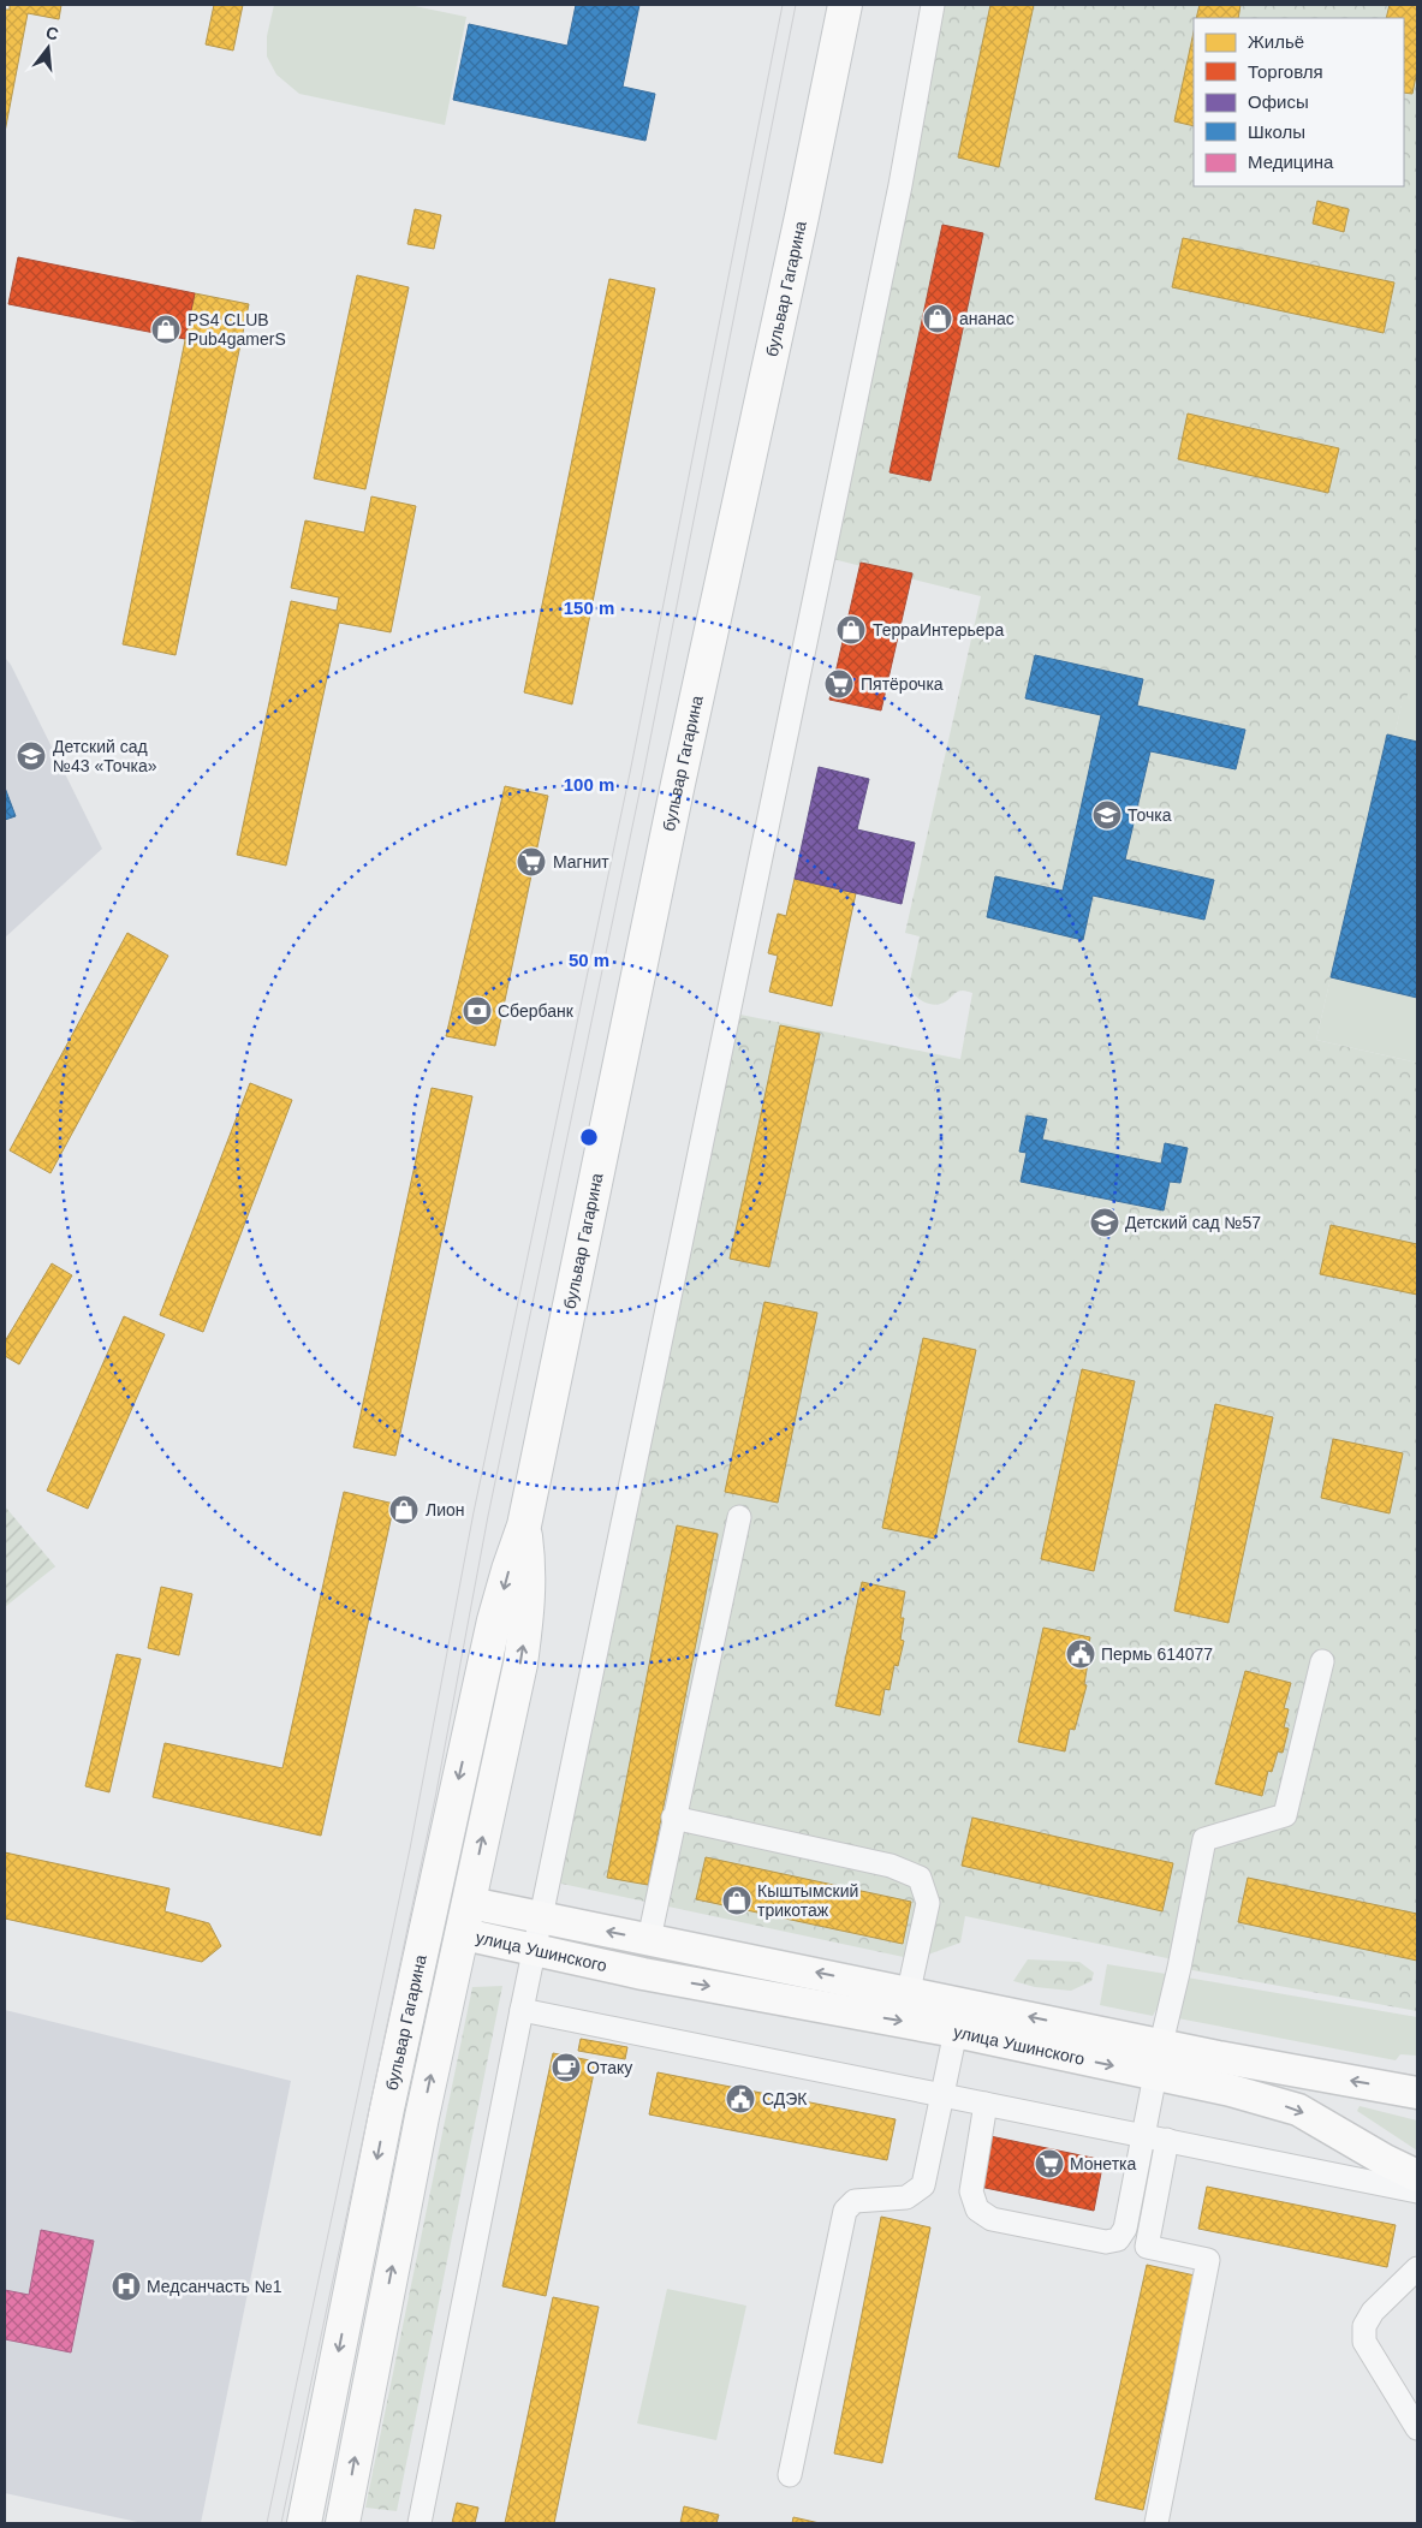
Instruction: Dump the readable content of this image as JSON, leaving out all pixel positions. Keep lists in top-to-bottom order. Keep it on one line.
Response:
{"streets":{"main road":["бульвар Гагарина","улица Ушинского"]},"crossings":[["бульвар Гагарина","улица Ушинского"]],"places":{"shop":["ананас","PS4 CLUB Pub4gamerS","ТерраИнтерьера","Лион","Кыштымский трикотаж"],"supermarket":["Пятёрочка","Магнит","Монетка"],"school or university":["Детский сад №43 «Точка»","Точка","Детский сад №57"],"bank":["Сбербанк"],"public building":["Пермь 614077","СДЭК"],"cafe":["Отаку"],"hospital":["Медсанчасть №1"]},"legend":["Жильё","Торговля","Офисы","Школы","Медицина"],"north":"top","rings":["150 m","100 m","50 m"]}
